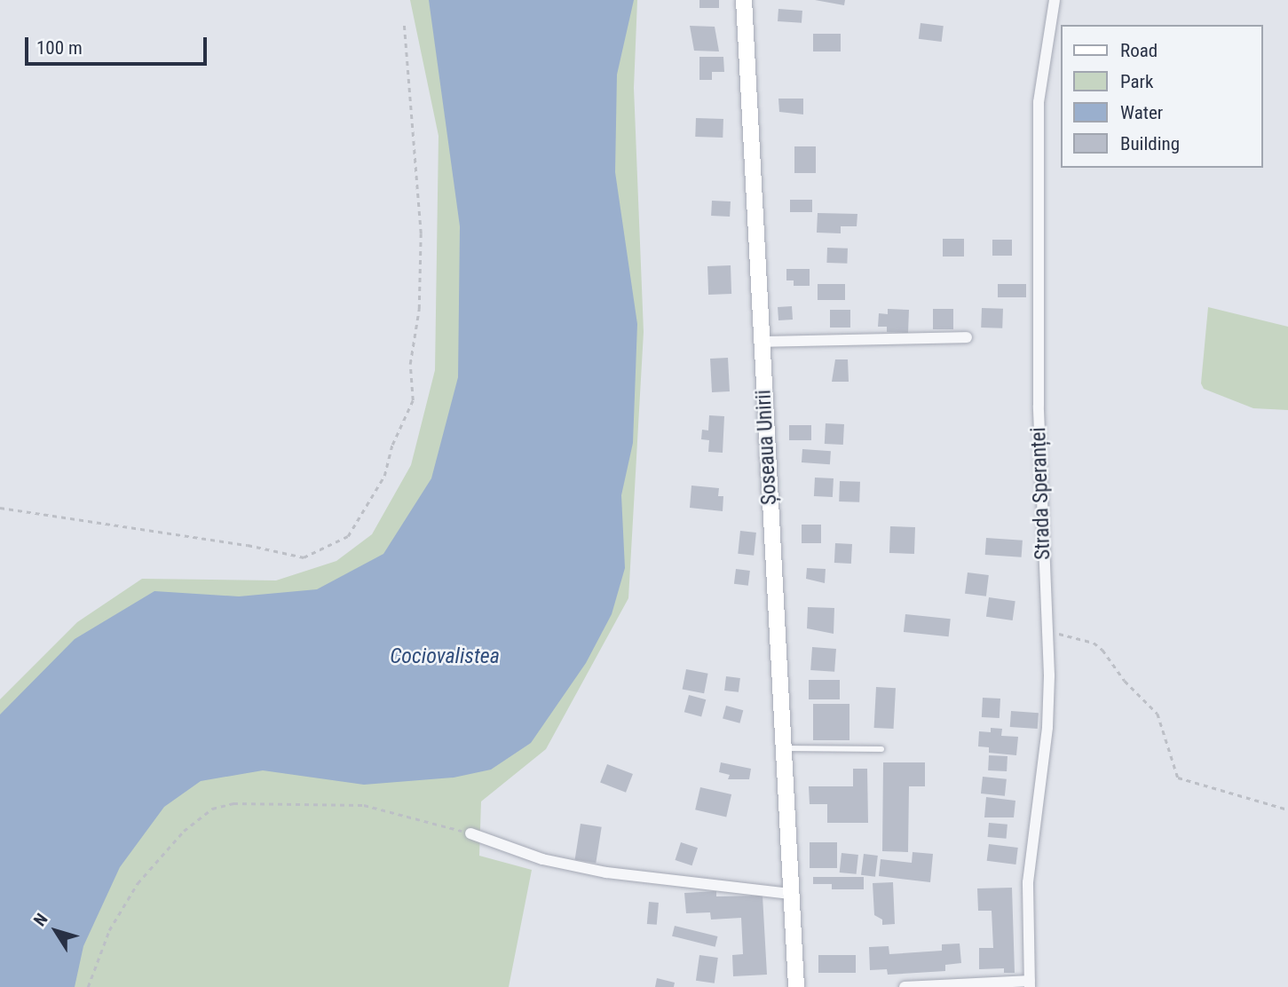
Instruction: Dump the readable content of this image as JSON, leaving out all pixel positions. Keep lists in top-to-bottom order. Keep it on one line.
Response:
{"streets":{"main road":["Șoseaua Unirii"],"street":["Strada Speranței"]},"water":["Cociovalistea"],"legend":["Road","Park","Water","Building"],"scale_bar":"100 m","north":"top left"}
